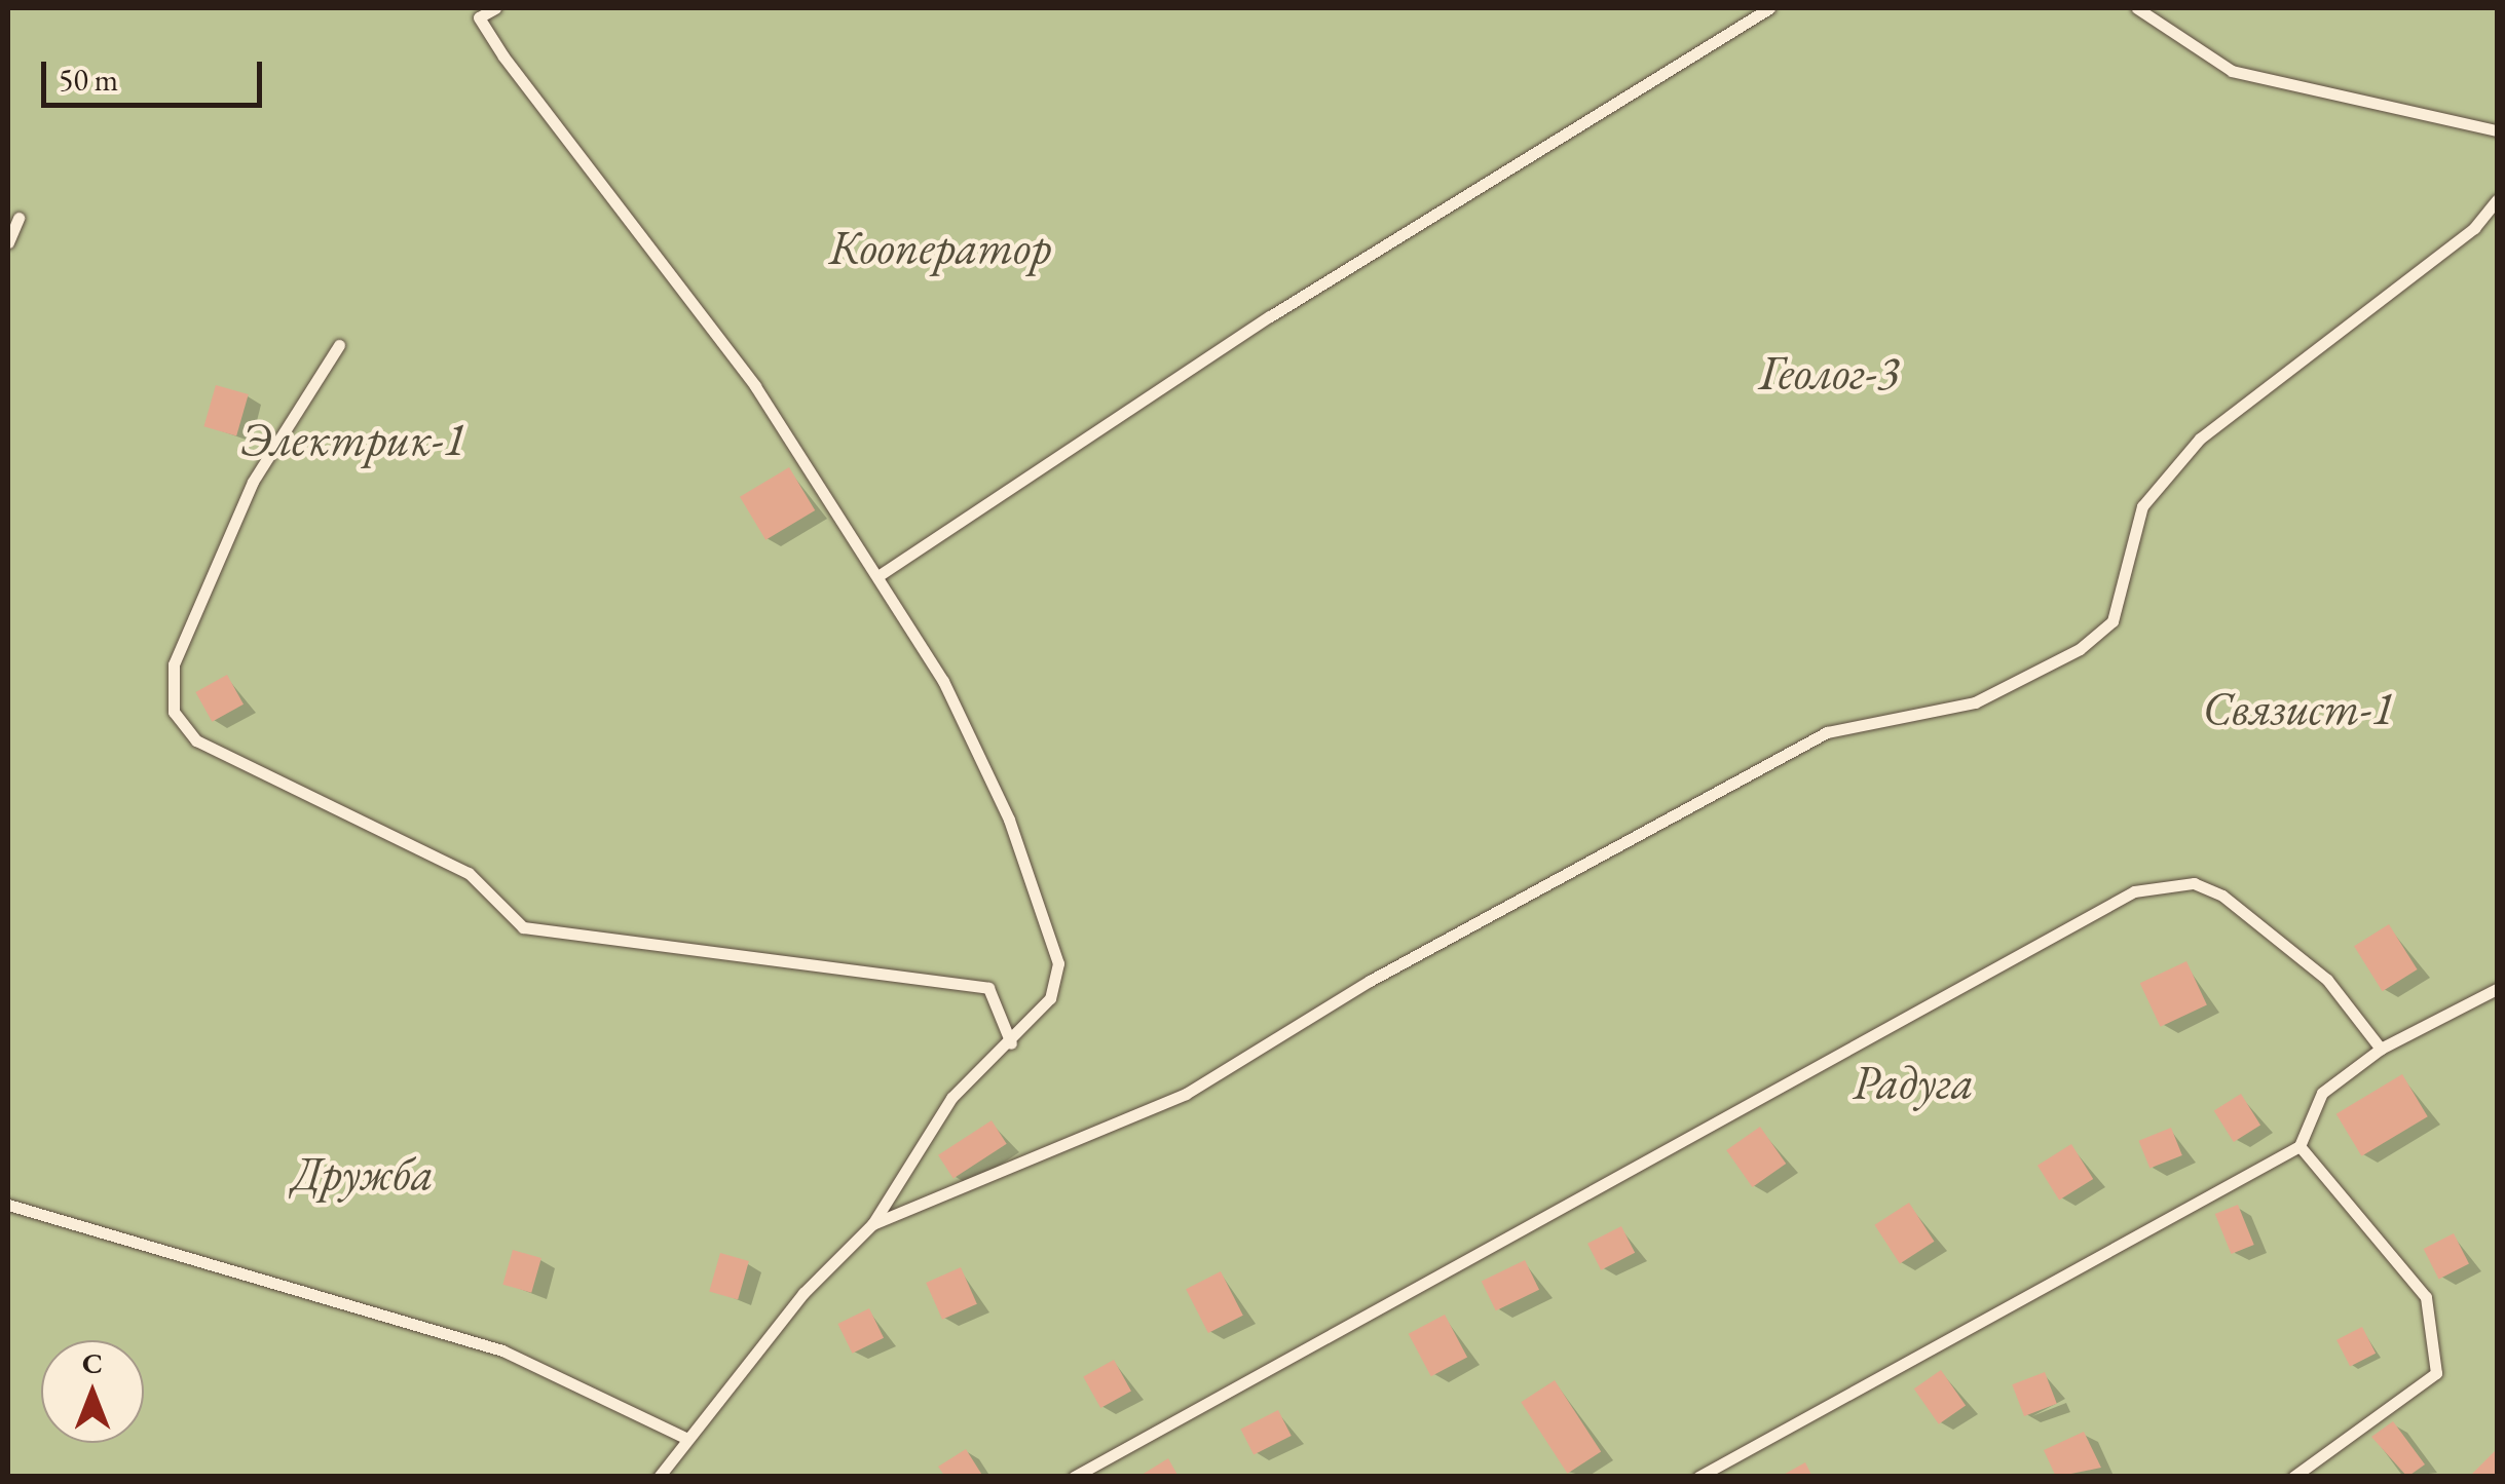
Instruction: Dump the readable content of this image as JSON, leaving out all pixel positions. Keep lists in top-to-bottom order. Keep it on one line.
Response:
{"parks":["Кооператор","Геолог-3","Электрик-1","Связист-1","Радуга","Дружба"],"scale_bar":"50 m","north":"top"}
